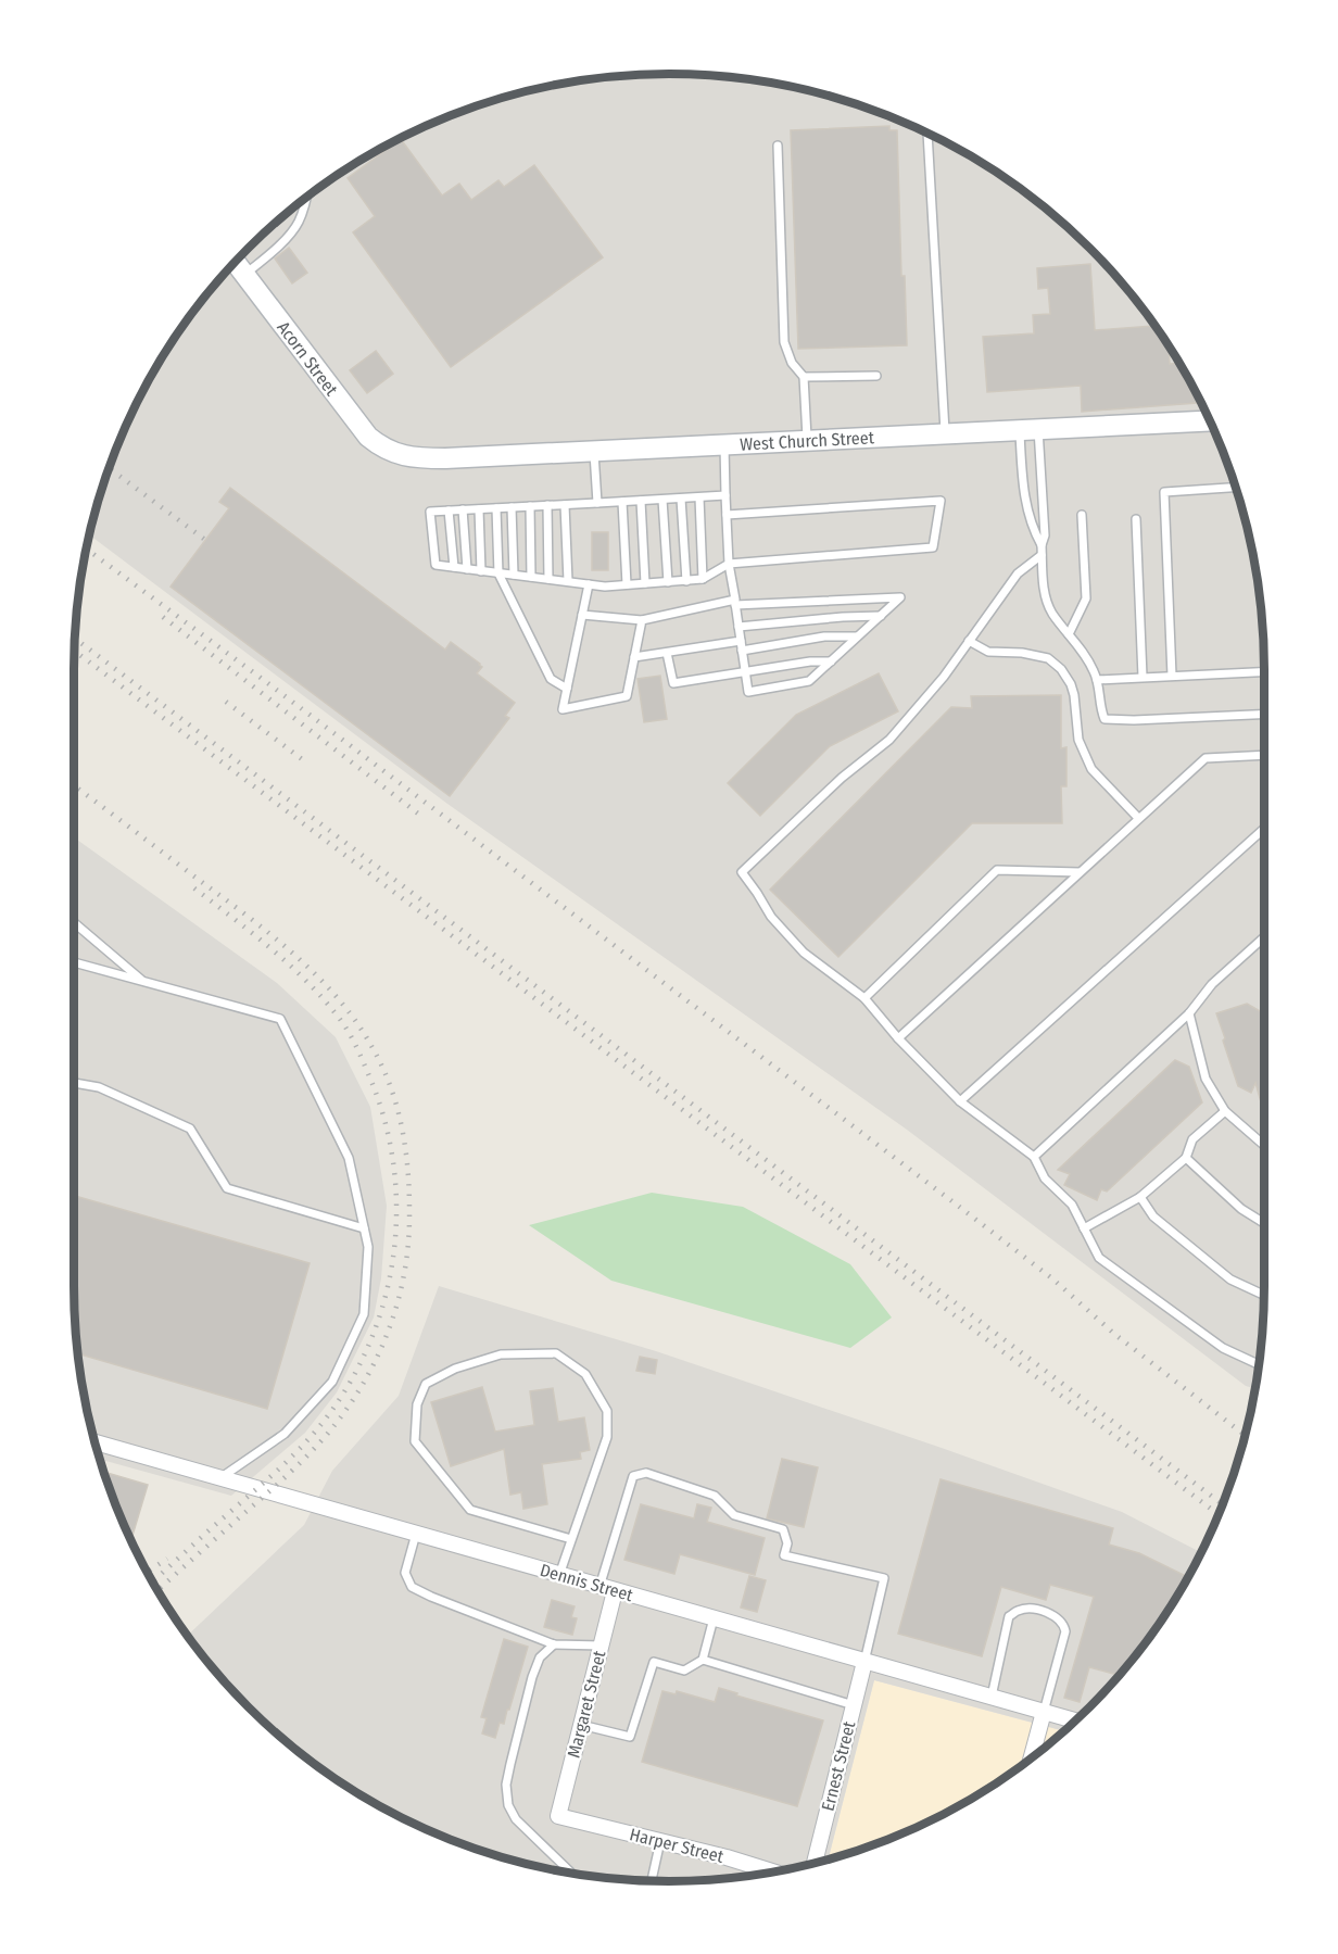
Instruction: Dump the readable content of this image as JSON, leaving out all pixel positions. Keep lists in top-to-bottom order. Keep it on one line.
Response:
{"streets":{"street":["Acorn Street","West Church Street","Dennis Street","Margaret Street","Ernest Street","Harper Street"]},"crossings":[["Acorn Street","West Church Street"],["Dennis Street","Margaret Street"],["Dennis Street","Ernest Street"],["Margaret Street","Harper Street"]]}
